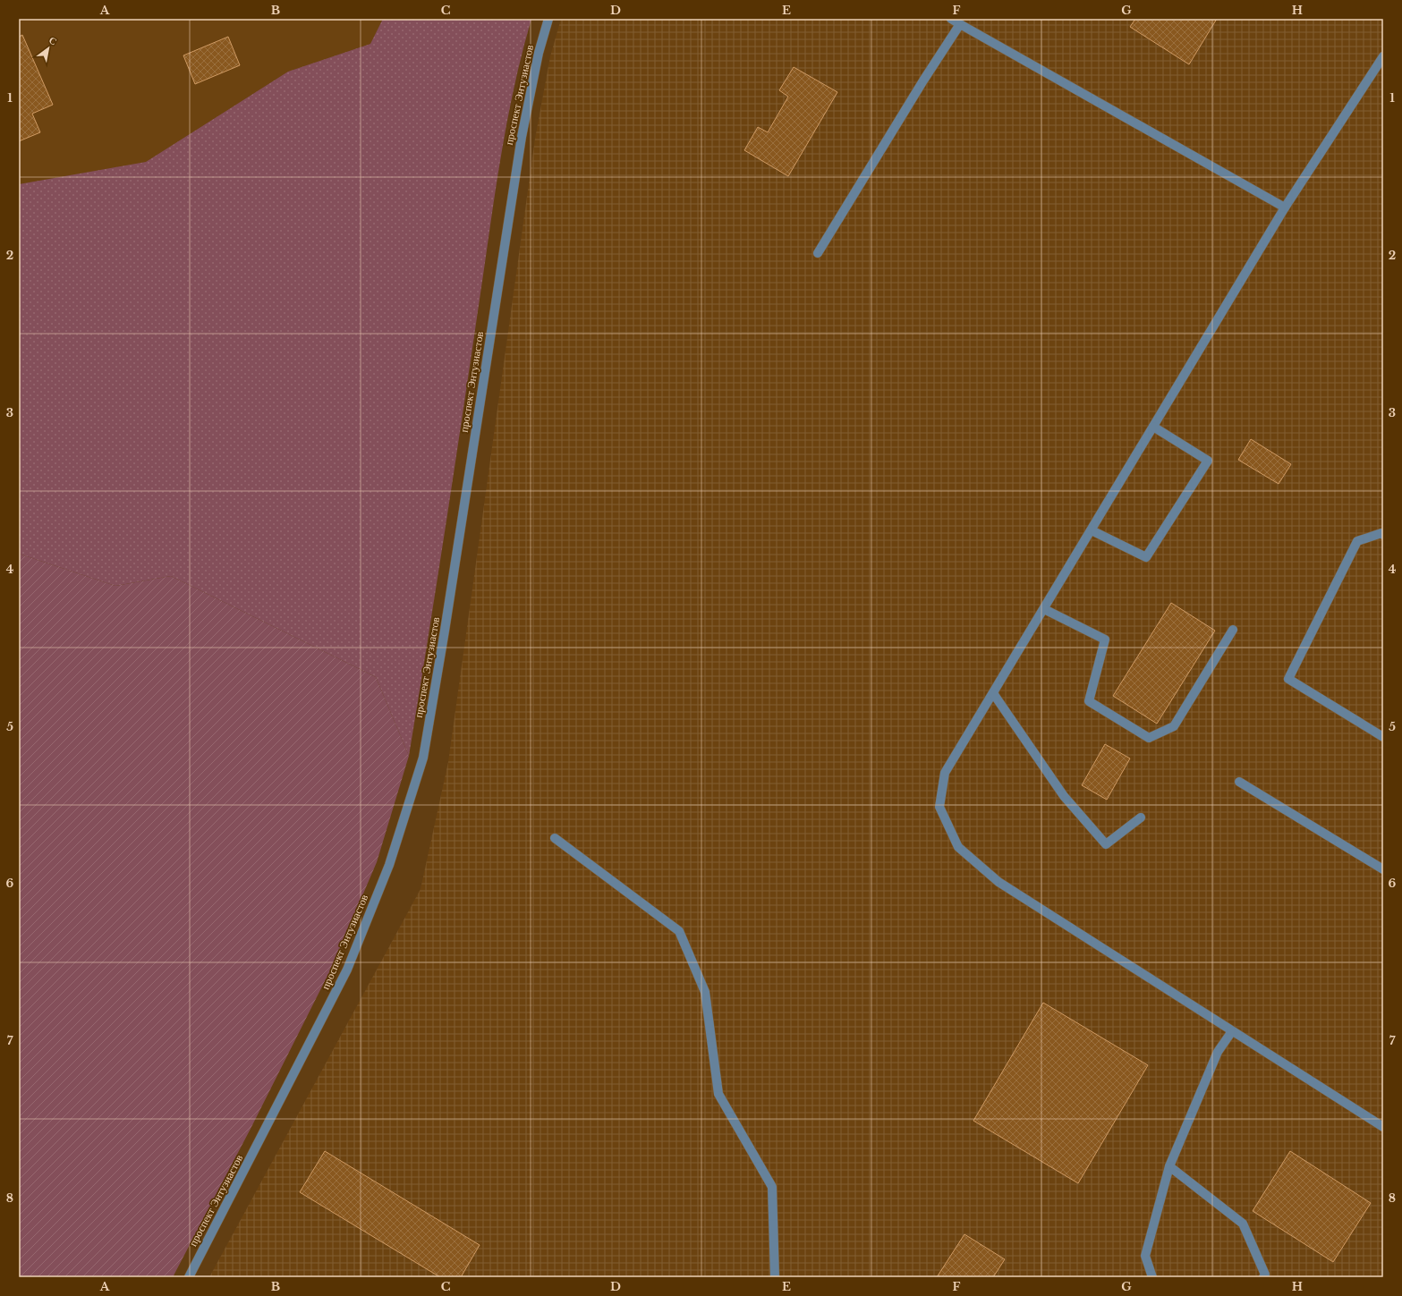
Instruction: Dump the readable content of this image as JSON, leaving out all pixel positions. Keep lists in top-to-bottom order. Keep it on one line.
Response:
{"streets":{"street":["проспект Энтузиастов"]},"north":"top right","grid":{"columns":["A","B","C","D","E","F","G","H"],"rows":["1","2","3","4","5","6","7","8"]}}
